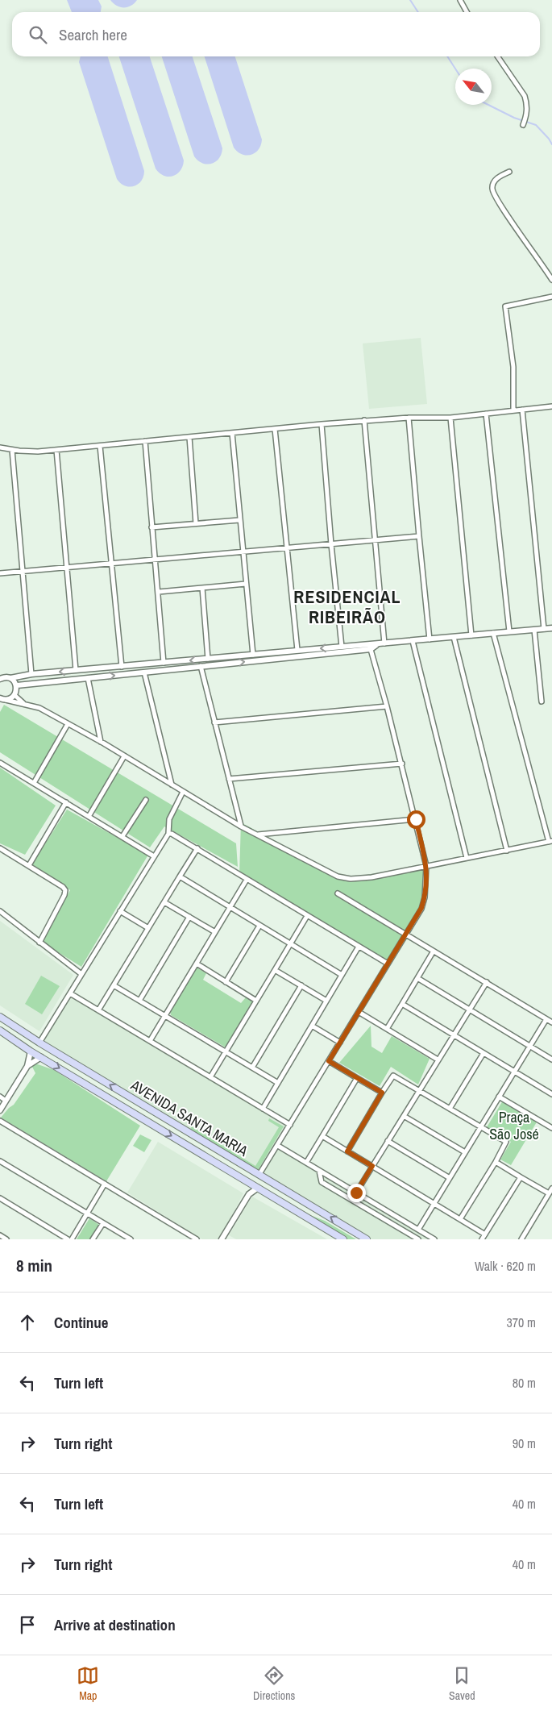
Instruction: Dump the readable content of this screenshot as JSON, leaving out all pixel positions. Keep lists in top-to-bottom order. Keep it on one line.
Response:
{"streets":{"main road":["AVENIDA SANTA MARIA"]},"districts":["RESIDENCIAL RIBEIRÃO"],"parks":["Praça São José"],"north":"top left","page":{"search":"Search here","heading":["8 min","Walk · 620 m"],"list":[["Continue","370 m"],["Turn left","80 m"],["Turn right","90 m"],["Turn left","40 m"],["Turn right","40 m"],"Arrive at destination"],"nav":["Map","Directions","Saved"]}}
